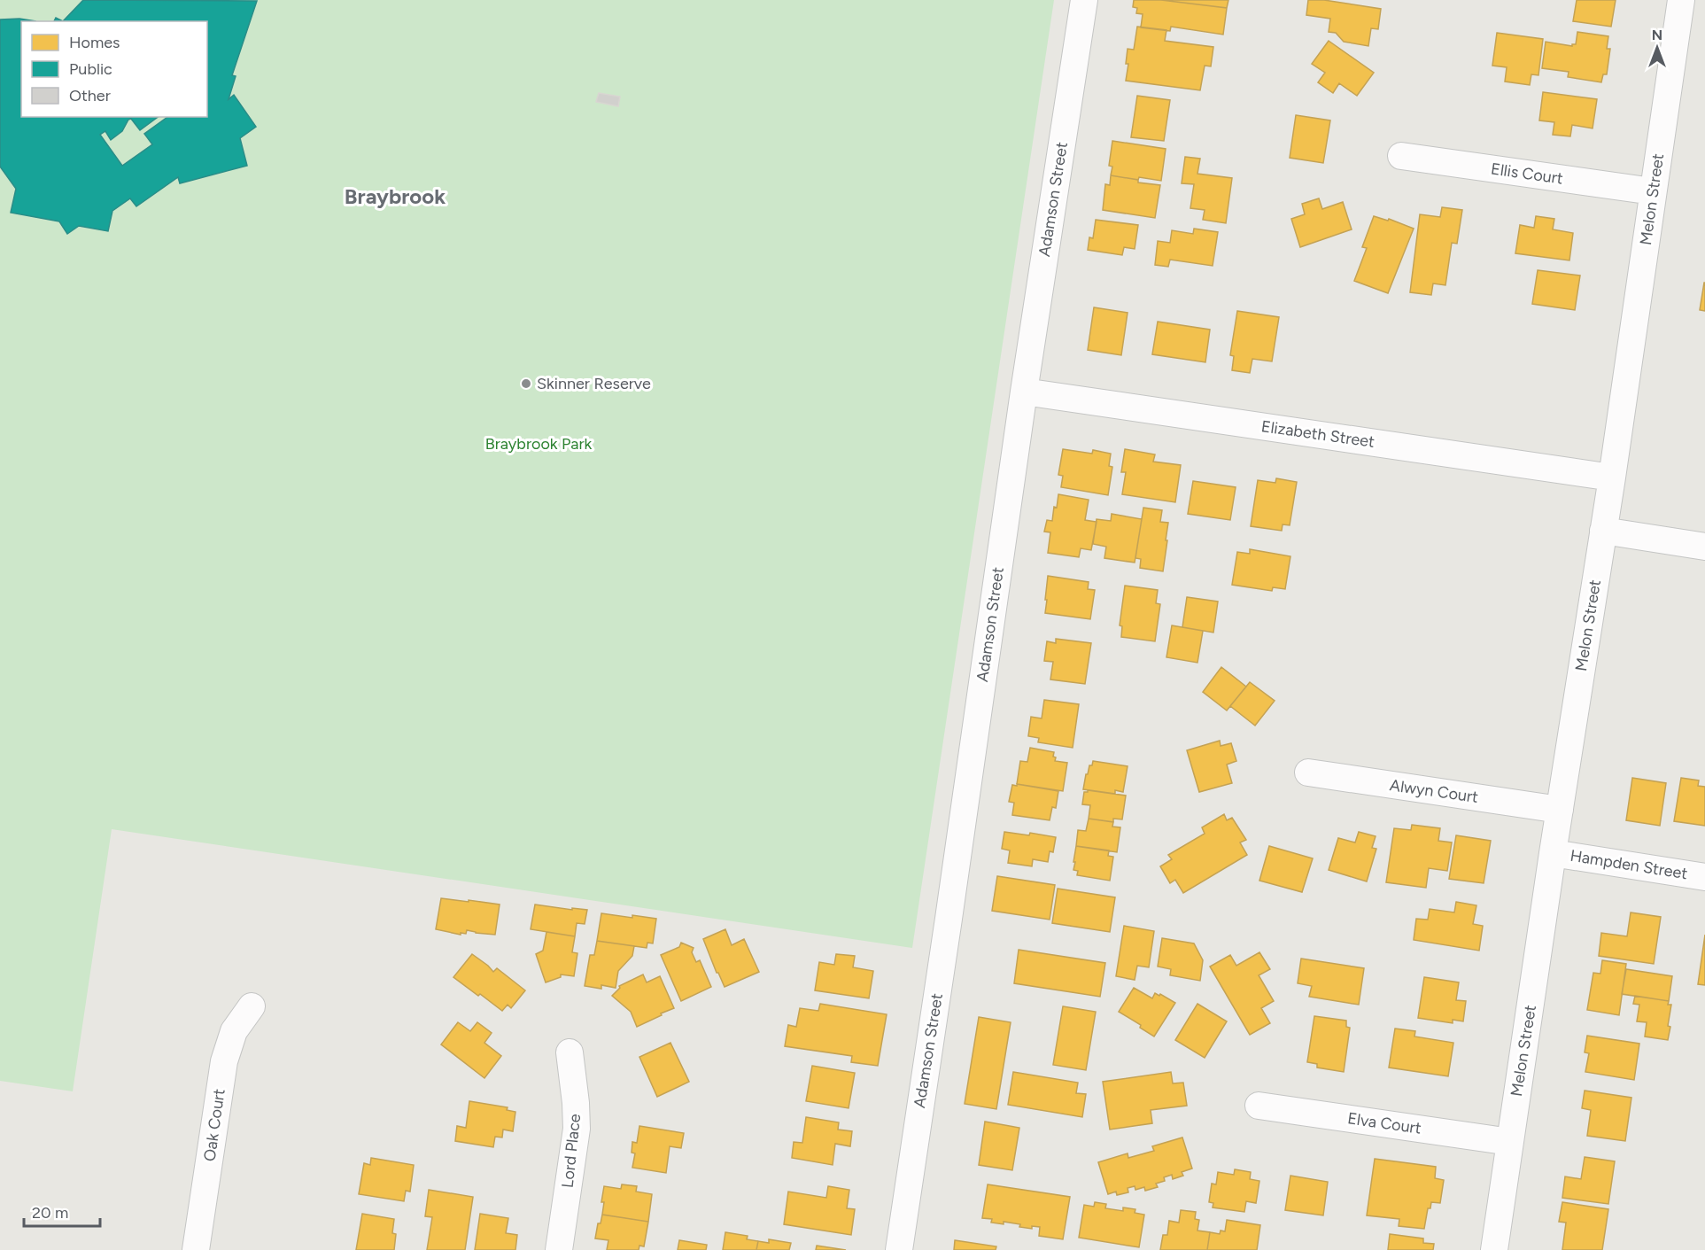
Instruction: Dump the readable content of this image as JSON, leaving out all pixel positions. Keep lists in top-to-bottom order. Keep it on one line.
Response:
{"streets":{"street":["Ellis Court","Adamson Street","Melon Street","Elizabeth Street","Alwyn Court","Hampden Street","Elva Court","Oak Court","Lord Place"]},"crossings":[["Ellis Court","Melon Street"],["Adamson Street","Elizabeth Street"],["Melon Street","Elizabeth Street"],["Melon Street","Alwyn Court"],["Melon Street","Hampden Street"],["Melon Street","Elva Court"]],"districts":["Braybrook"],"parks":["Braybrook Park"],"places":["Skinner Reserve"],"legend":["Homes","Public","Other"],"scale_bar":"20 m","north":"top"}
